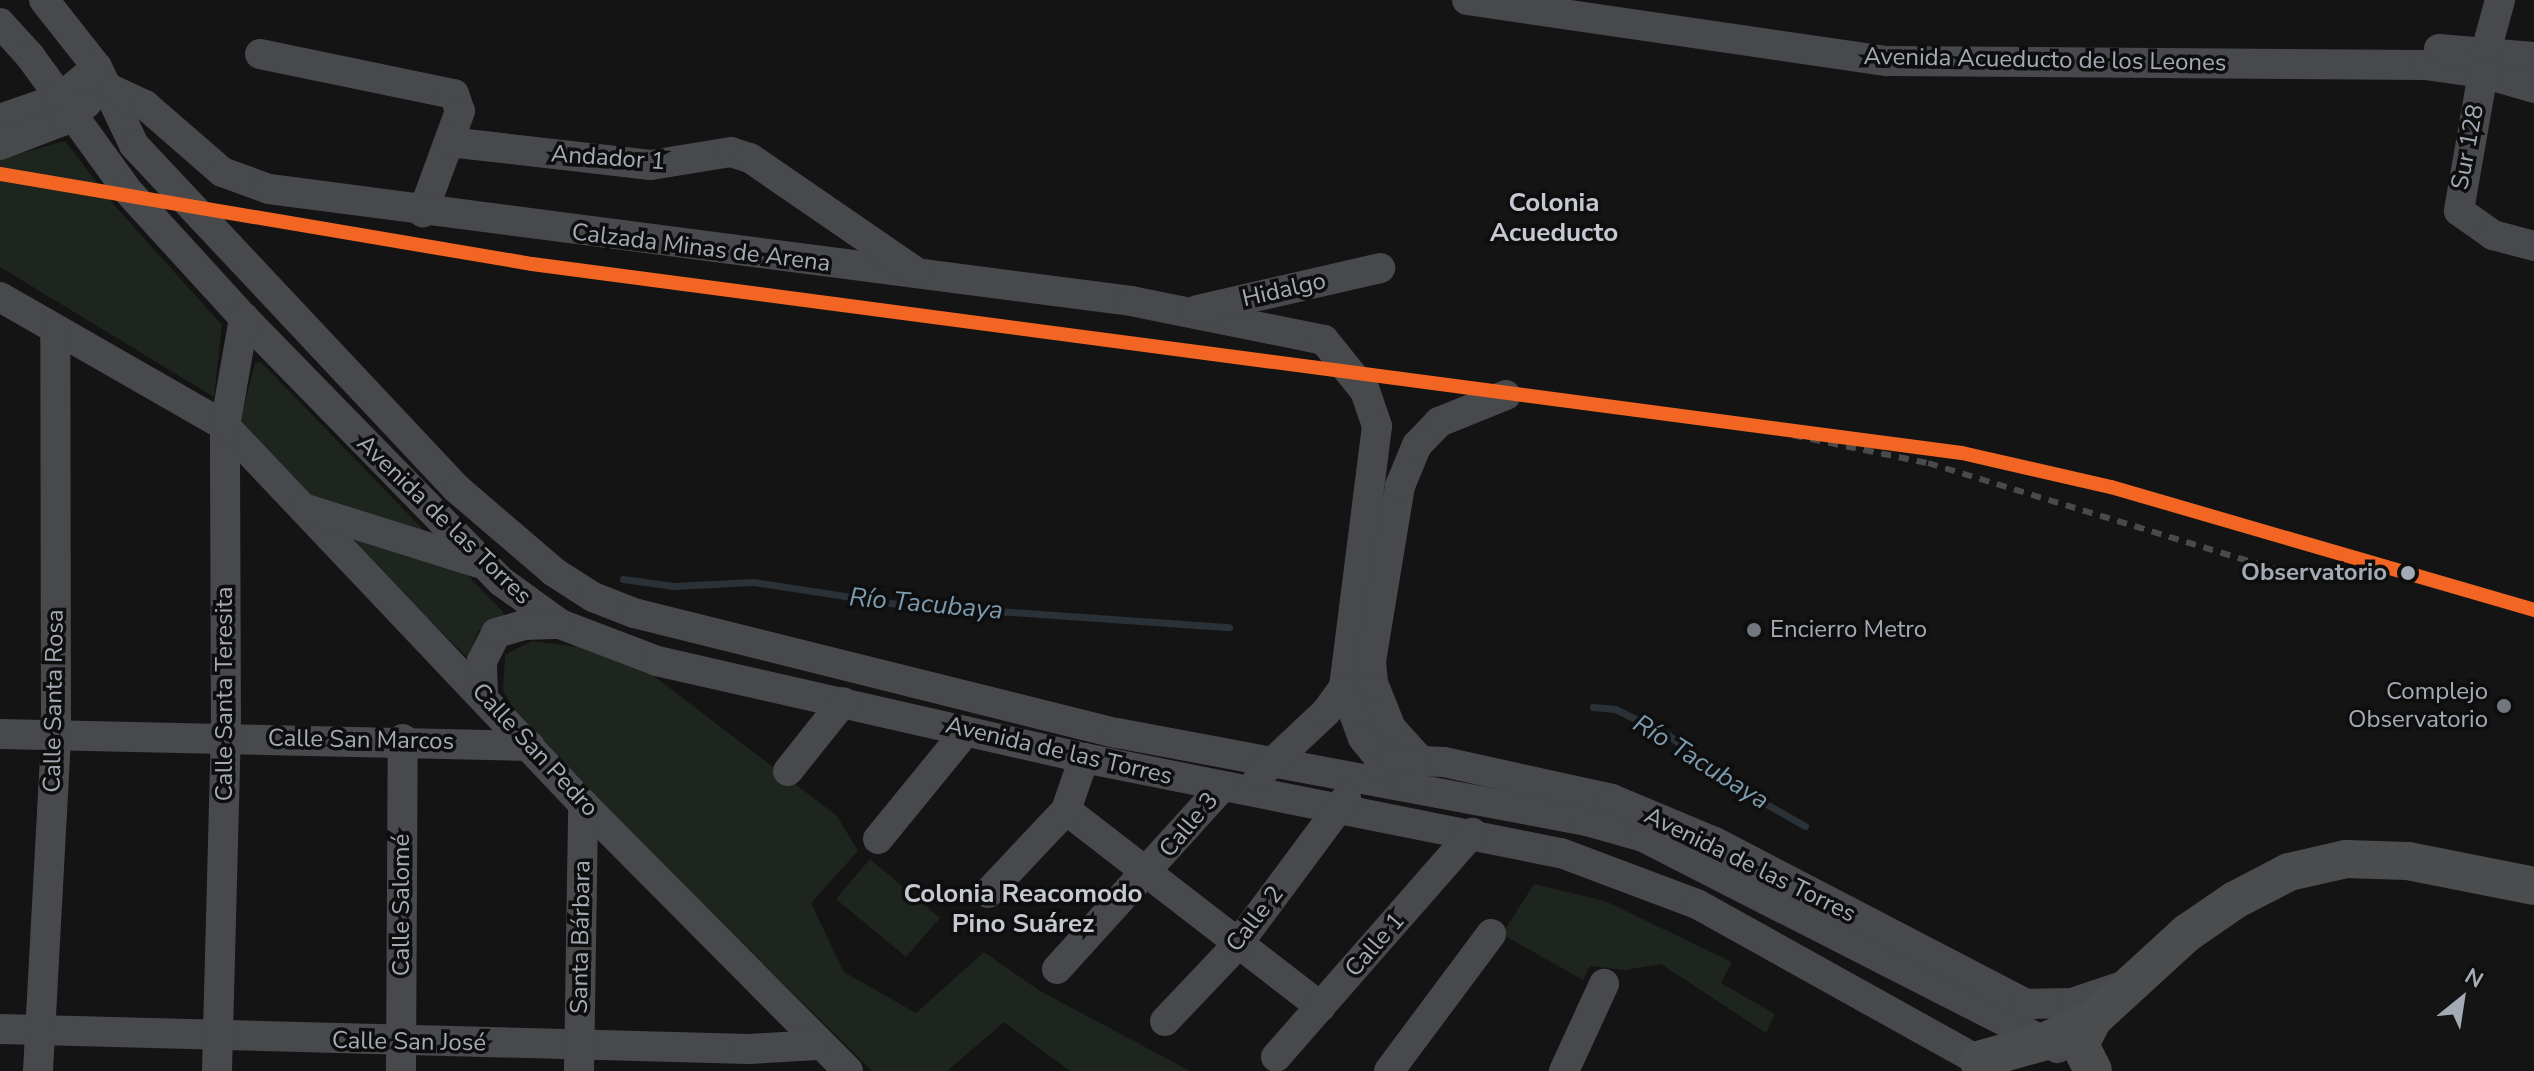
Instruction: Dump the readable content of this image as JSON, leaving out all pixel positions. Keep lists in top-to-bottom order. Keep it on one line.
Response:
{"streets":{"street":["Avenida Acueducto de los Leones","Sur 128","Andador 1","Calzada Minas de Arena","Hidalgo","Avenida de las Torres","Calle Santa Teresita","Calle Santa Rosa","Calle San Marcos","Calle San Pedro","Calle 3","Calle Salomé","Calle 2","Santa Bárbara","Calle 1","Calle San José"]},"crossings":[["Avenida Acueducto de los Leones","Sur 128"],["Andador 1","Calzada Minas de Arena"],["Calzada Minas de Arena","Hidalgo"],["Calzada Minas de Arena","Avenida de las Torres"],["Calzada Minas de Arena","Calle 3"],["Avenida de las Torres","Calle Santa Teresita"],["Avenida de las Torres","Calle 3"],["Avenida de las Torres","Calle 2"],["Avenida de las Torres","Calle 1"],["Calle Santa Teresita","Calle San Marcos"],["Calle Santa Teresita","Calle San Pedro"],["Calle Santa Teresita","Calle San José"],["Calle Santa Rosa","Calle San Marcos"],["Calle Santa Rosa","Calle San Pedro"],["Calle Santa Rosa","Calle San José"],["Calle San Marcos","Calle San Pedro"],["Calle San Marcos","Calle Salomé"],["Calle San Pedro","Santa Bárbara"],["Calle San Pedro","Calle San José"],["Calle Salomé","Calle San José"],["Santa Bárbara","Calle San José"]],"districts":["Colonia Acueducto","Colonia Reacomodo Pino Suárez"],"water":["Río Tacubaya"],"places":["Observatorio","Encierro Metro","Complejo Observatorio"],"north":"top right"}
